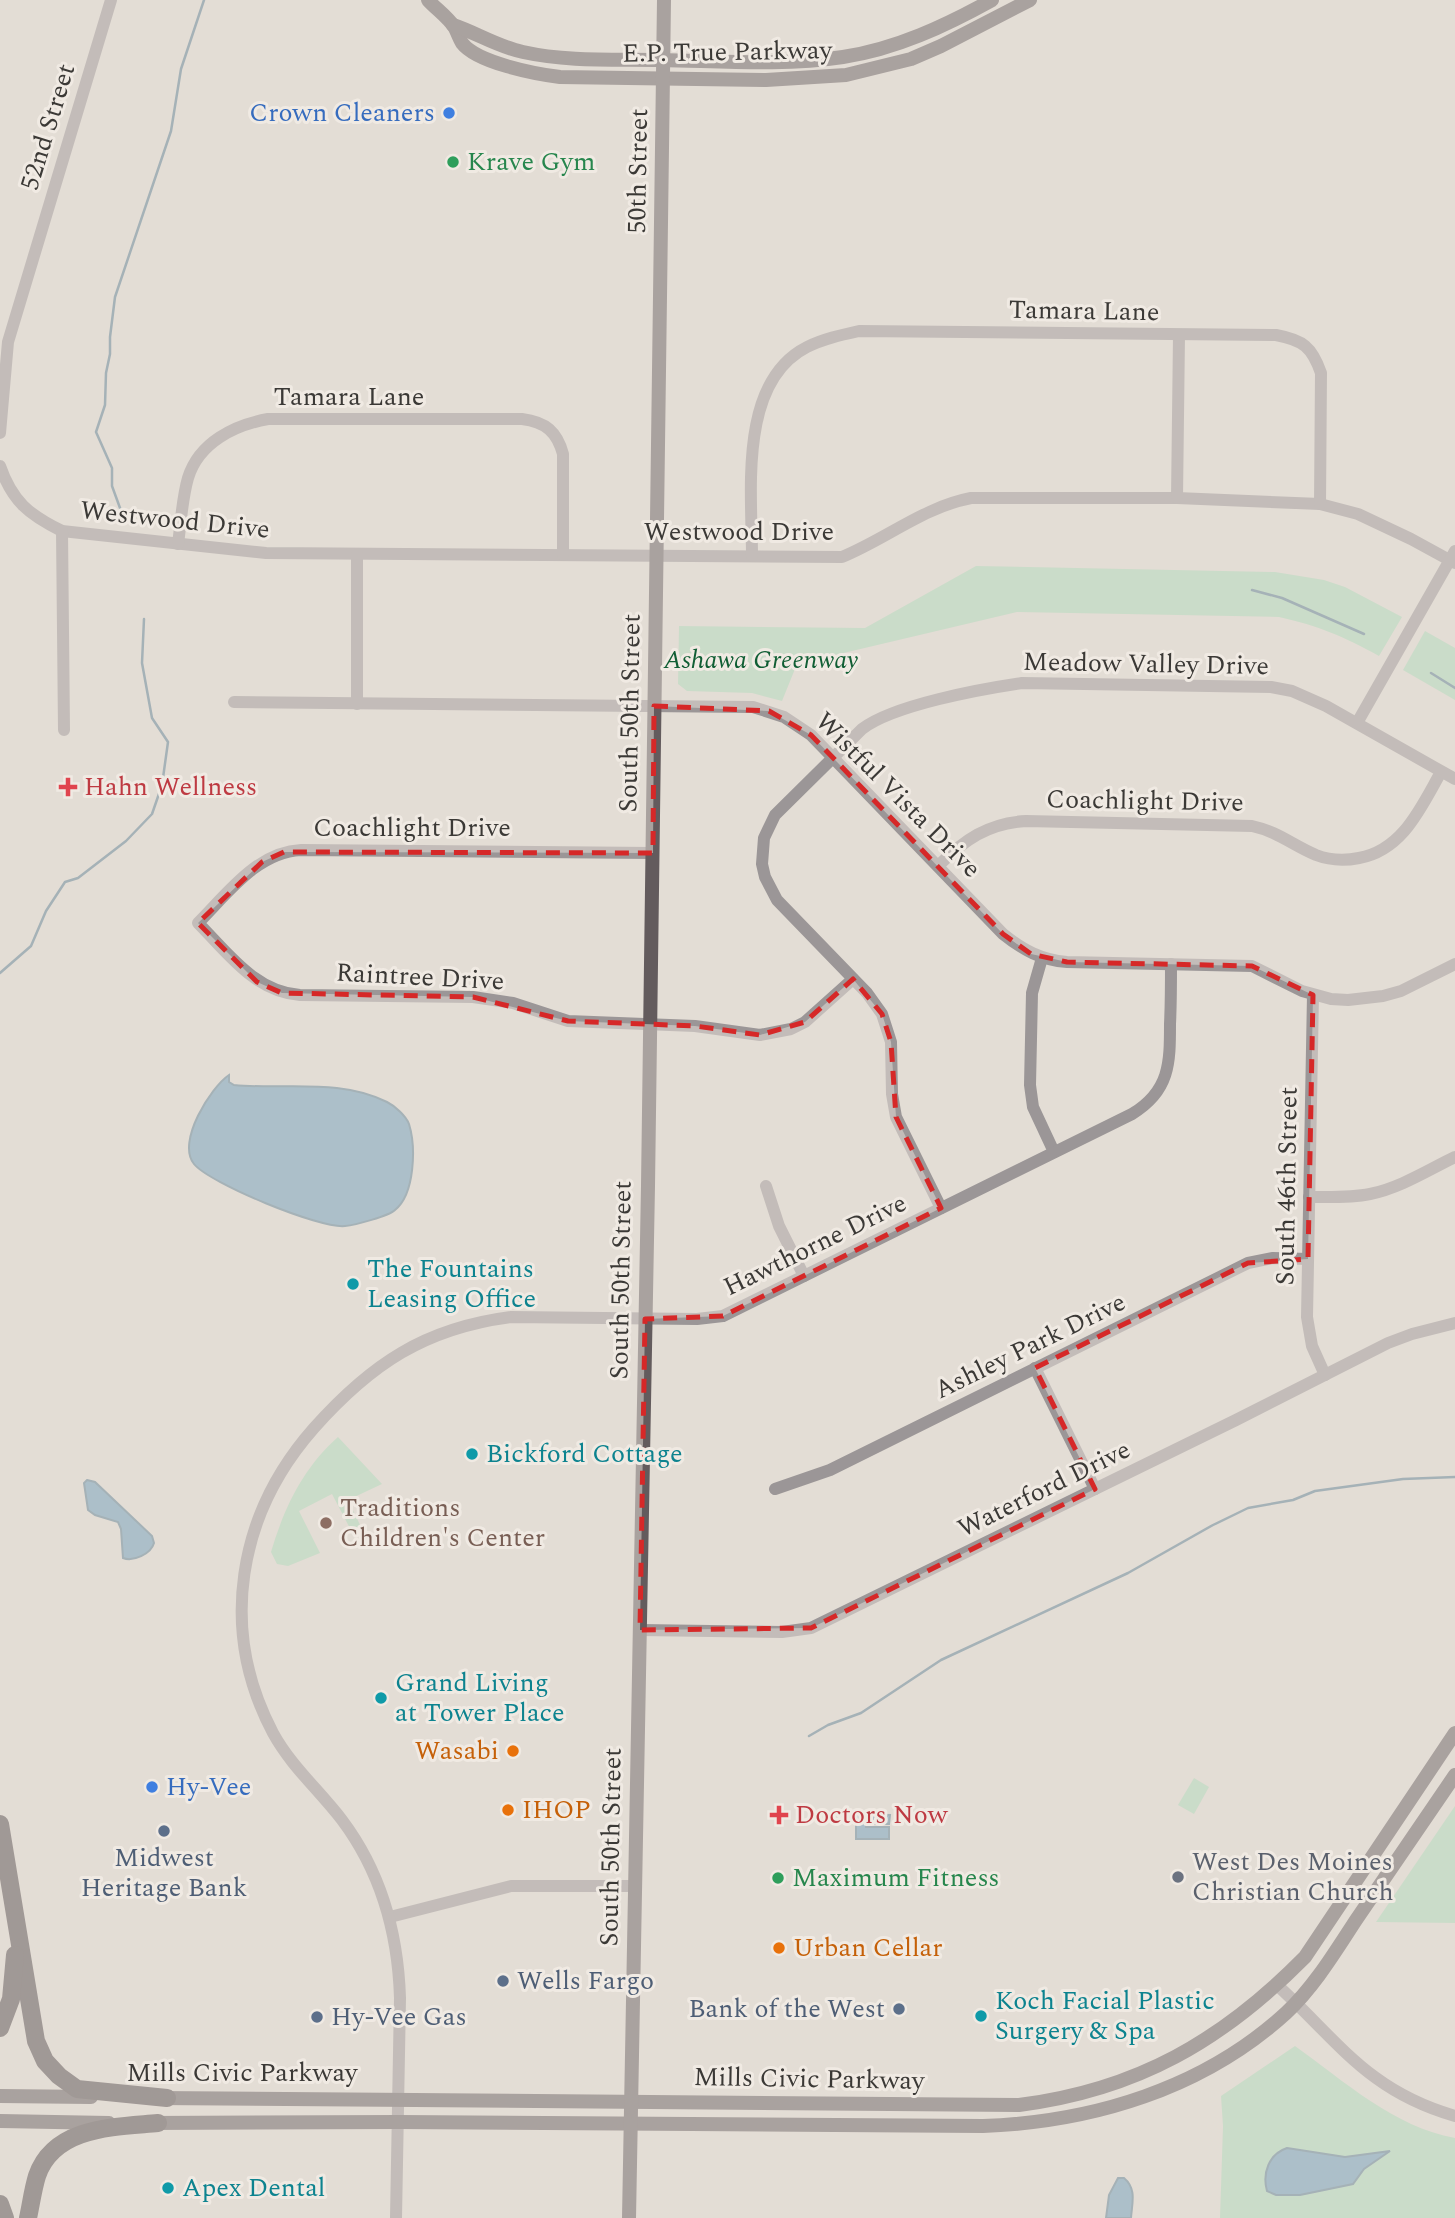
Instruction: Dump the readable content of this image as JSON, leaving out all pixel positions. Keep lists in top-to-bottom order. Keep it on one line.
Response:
{"streets":{"main road":["E.P. True Parkway","50th Street","South 50th Street","Mills Civic Parkway"],"street":["52nd Street","Tamara Lane","Westwood Drive","Meadow Valley Drive","Wistful Vista Drive","Coachlight Drive","Raintree Drive","South 46th Street","Hawthorne Drive","Ashley Park Drive","Waterford Drive"]},"crossings":[["E.P. True Parkway","50th Street"],["50th Street","South 50th Street"],["Tamara Lane","Westwood Drive"],["Westwood Drive","South 50th Street"],["Meadow Valley Drive","Wistful Vista Drive"],["Meadow Valley Drive","Coachlight Drive"],["Meadow Valley Drive","Raintree Drive"],["Meadow Valley Drive","Hawthorne Drive"],["South 50th Street","Wistful Vista Drive"],["South 50th Street","Coachlight Drive"],["South 50th Street","Raintree Drive"],["South 50th Street","Hawthorne Drive"],["South 50th Street","Waterford Drive"],["South 50th Street","Mills Civic Parkway"],["Wistful Vista Drive","Coachlight Drive"],["Wistful Vista Drive","South 46th Street"],["Wistful Vista Drive","Hawthorne Drive"],["Coachlight Drive","Raintree Drive"],["South 46th Street","Ashley Park Drive"],["South 46th Street","Waterford Drive"],["Hawthorne Drive","Mills Civic Parkway"]],"parks":["Ashawa Greenway"],"places":{"other":["Crown Cleaners","Krave Gym","The Fountains Leasing Office","Bickford Cottage","Traditions Children's Center","Grand Living at Tower Place","Wasabi","Hy-Vee","IHOP","Midwest Heritage Bank","West Des Moines Christian Church","Maximum Fitness","Urban Cellar","Wells Fargo","Bank of the West","Koch Facial Plastic Surgery & Spa","Hy-Vee Gas","Apex Dental"],"health":["Hahn Wellness","Doctors Now"]}}
